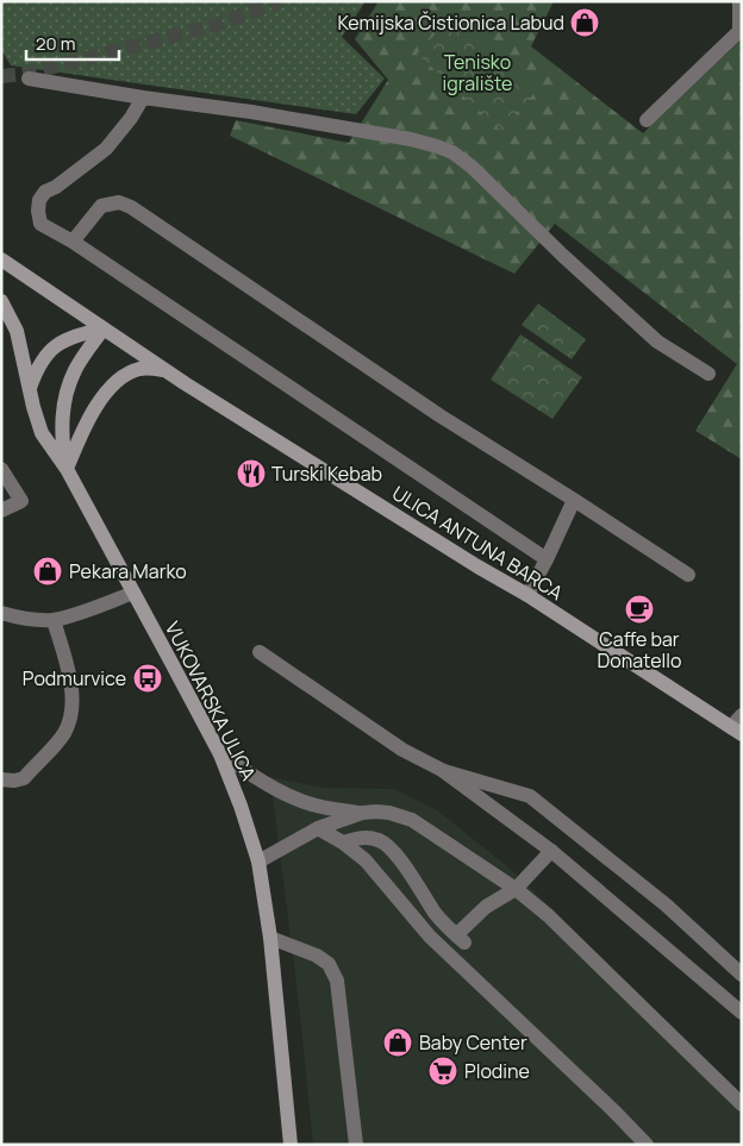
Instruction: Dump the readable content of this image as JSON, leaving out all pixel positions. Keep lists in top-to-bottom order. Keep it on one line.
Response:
{"streets":{"main road":["ULICA ANTUNA BARCA","VUKOVARSKA ULICA"]},"crossings":[["ULICA ANTUNA BARCA","VUKOVARSKA ULICA"]],"parks":["Tenisko igralište"],"places":{"shop":["Kemijska Čistionica Labud","Pekara Marko","Baby Center"],"restaurant":["Turski Kebab"],"cafe":["Caffe bar Donatello"],"bus stop":["Podmurvice"],"supermarket":["Plodine"]},"scale_bar":"20 m"}
